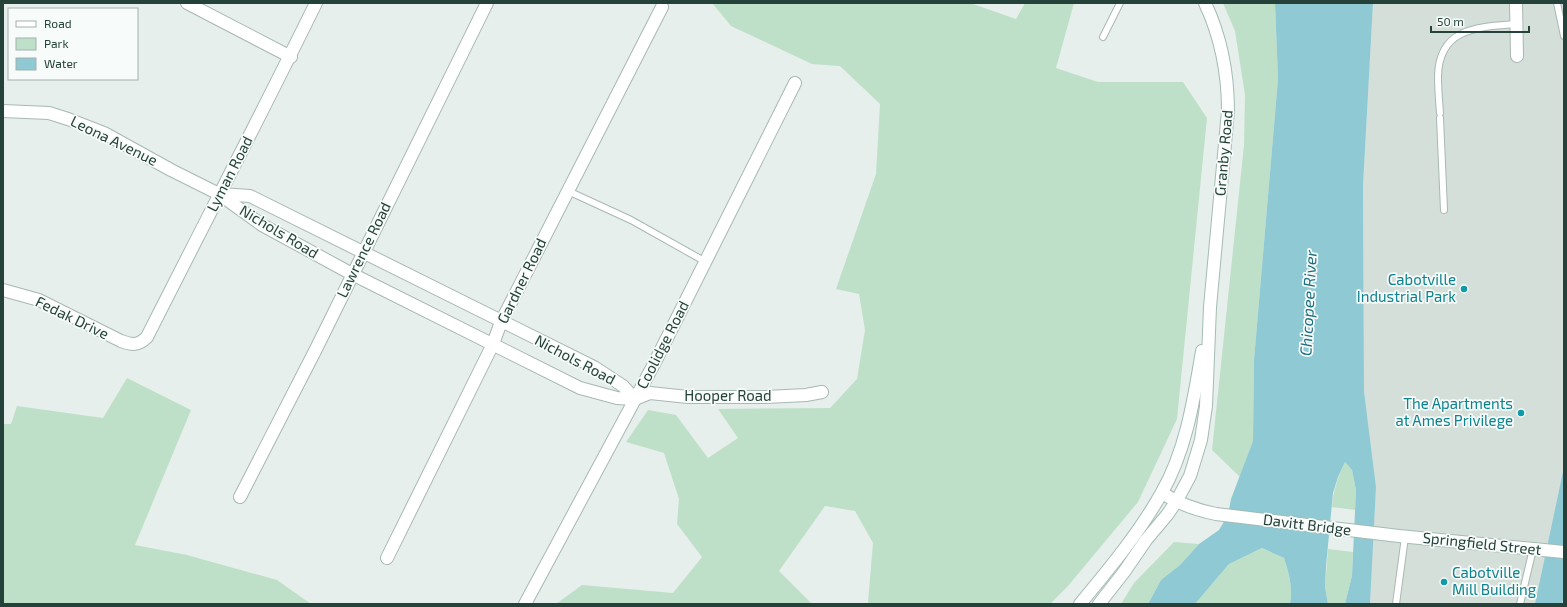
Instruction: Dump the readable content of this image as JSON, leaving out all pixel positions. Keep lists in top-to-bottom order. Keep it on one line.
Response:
{"streets":{"street":["Leona Avenue","Granby Road","Lyman Road","Nichols Road","Lawrence Road","Gardner Road","Fedak Drive","Coolidge Road","Hooper Road","Davitt Bridge","Springfield Street"]},"crossings":[["Leona Avenue","Lyman Road"],["Leona Avenue","Nichols Road"],["Granby Road","Davitt Bridge"],["Lyman Road","Nichols Road"],["Lyman Road","Fedak Drive"],["Nichols Road","Lawrence Road"],["Nichols Road","Gardner Road"],["Nichols Road","Coolidge Road"],["Nichols Road","Hooper Road"],["Coolidge Road","Hooper Road"],["Davitt Bridge","Springfield Street"]],"water":["Chicopee River"],"places":["Cabotville Industrial Park","The Apartments at Ames Privilege","Cabotville Mill Building"],"legend":["Road","Park","Water"],"scale_bar":"50 m"}
